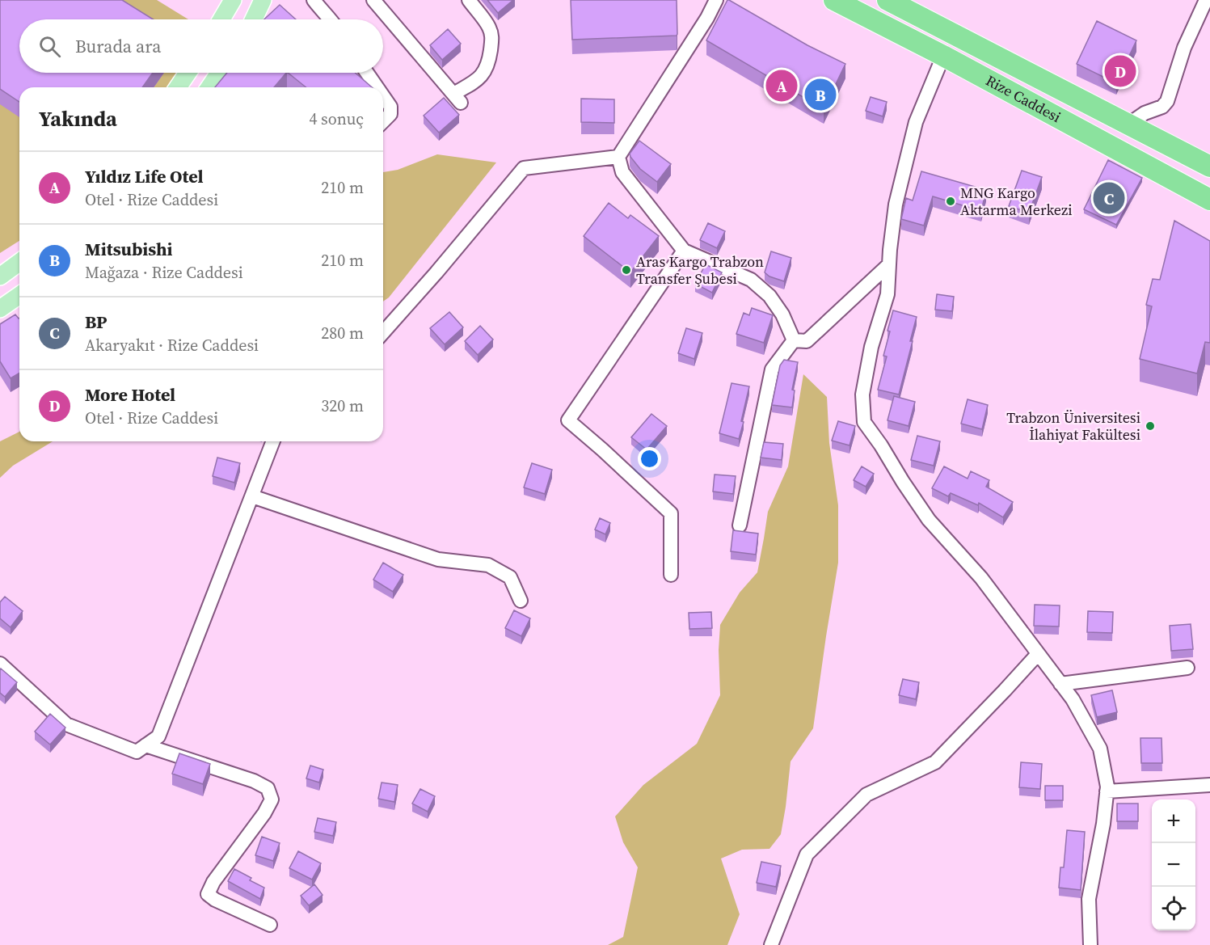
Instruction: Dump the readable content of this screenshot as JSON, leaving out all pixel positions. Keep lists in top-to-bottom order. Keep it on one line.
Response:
{"streets":{"highway":["Rize Caddesi"]},"places":["MNG Kargo Aktarma Merkezi","Aras Kargo Trabzon Transfer Şubesi","Trabzon Üniversitesi İlahiyat Fakültesi"],"page":{"search":"Burada ara","pins":["D","A","B","C"],"heading":["Yakında","4 sonuç"],"list":[{"mark":"A","name":"Yıldız Life Otel","note":"Otel · Rize Caddesi","value":"210 m"},{"mark":"B","name":"Mitsubishi","note":"Mağaza · Rize Caddesi","value":"210 m"},{"mark":"C","name":"BP","note":"Akaryakıt · Rize Caddesi","value":"280 m"},{"mark":"D","name":"More Hotel","note":"Otel · Rize Caddesi","value":"320 m"}],"map_buttons":["+","−"]}}
